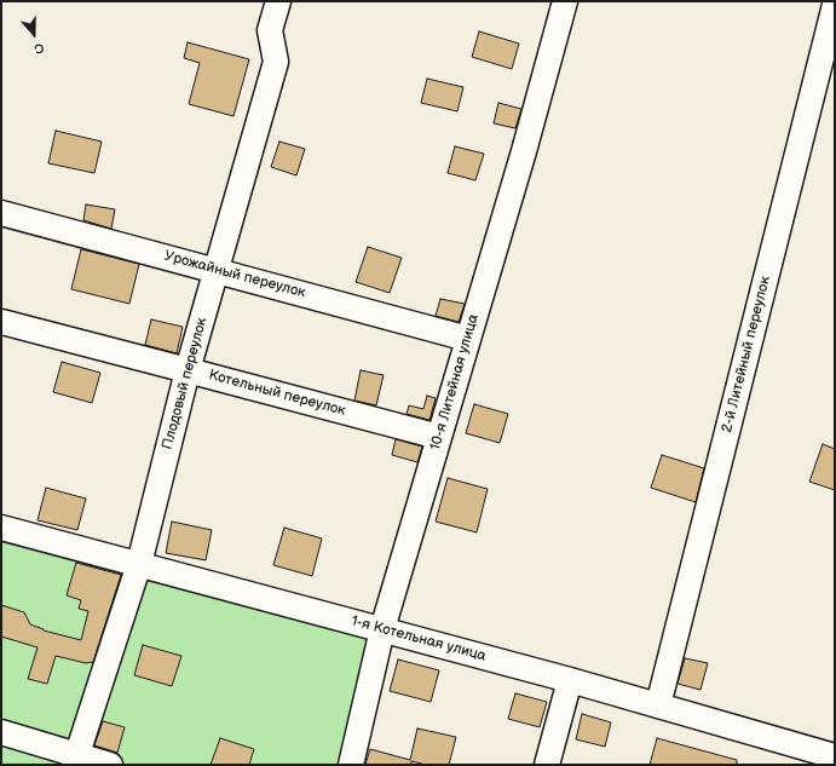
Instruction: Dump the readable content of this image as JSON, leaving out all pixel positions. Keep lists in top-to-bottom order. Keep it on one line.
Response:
{"streets":{"street":["Урожайный переулок","2-й Литейный переулок","10-я Литейная улица","Плодовый переулок","Котельный переулок","1-я Котельная улица"]},"crossings":[["Урожайный переулок","10-я Литейная улица"],["Урожайный переулок","Плодовый переулок"],["2-й Литейный переулок","1-я Котельная улица"],["10-я Литейная улица","Котельный переулок"],["10-я Литейная улица","1-я Котельная улица"],["Плодовый переулок","Котельный переулок"],["Плодовый переулок","1-я Котельная улица"]],"north":"bottom"}
